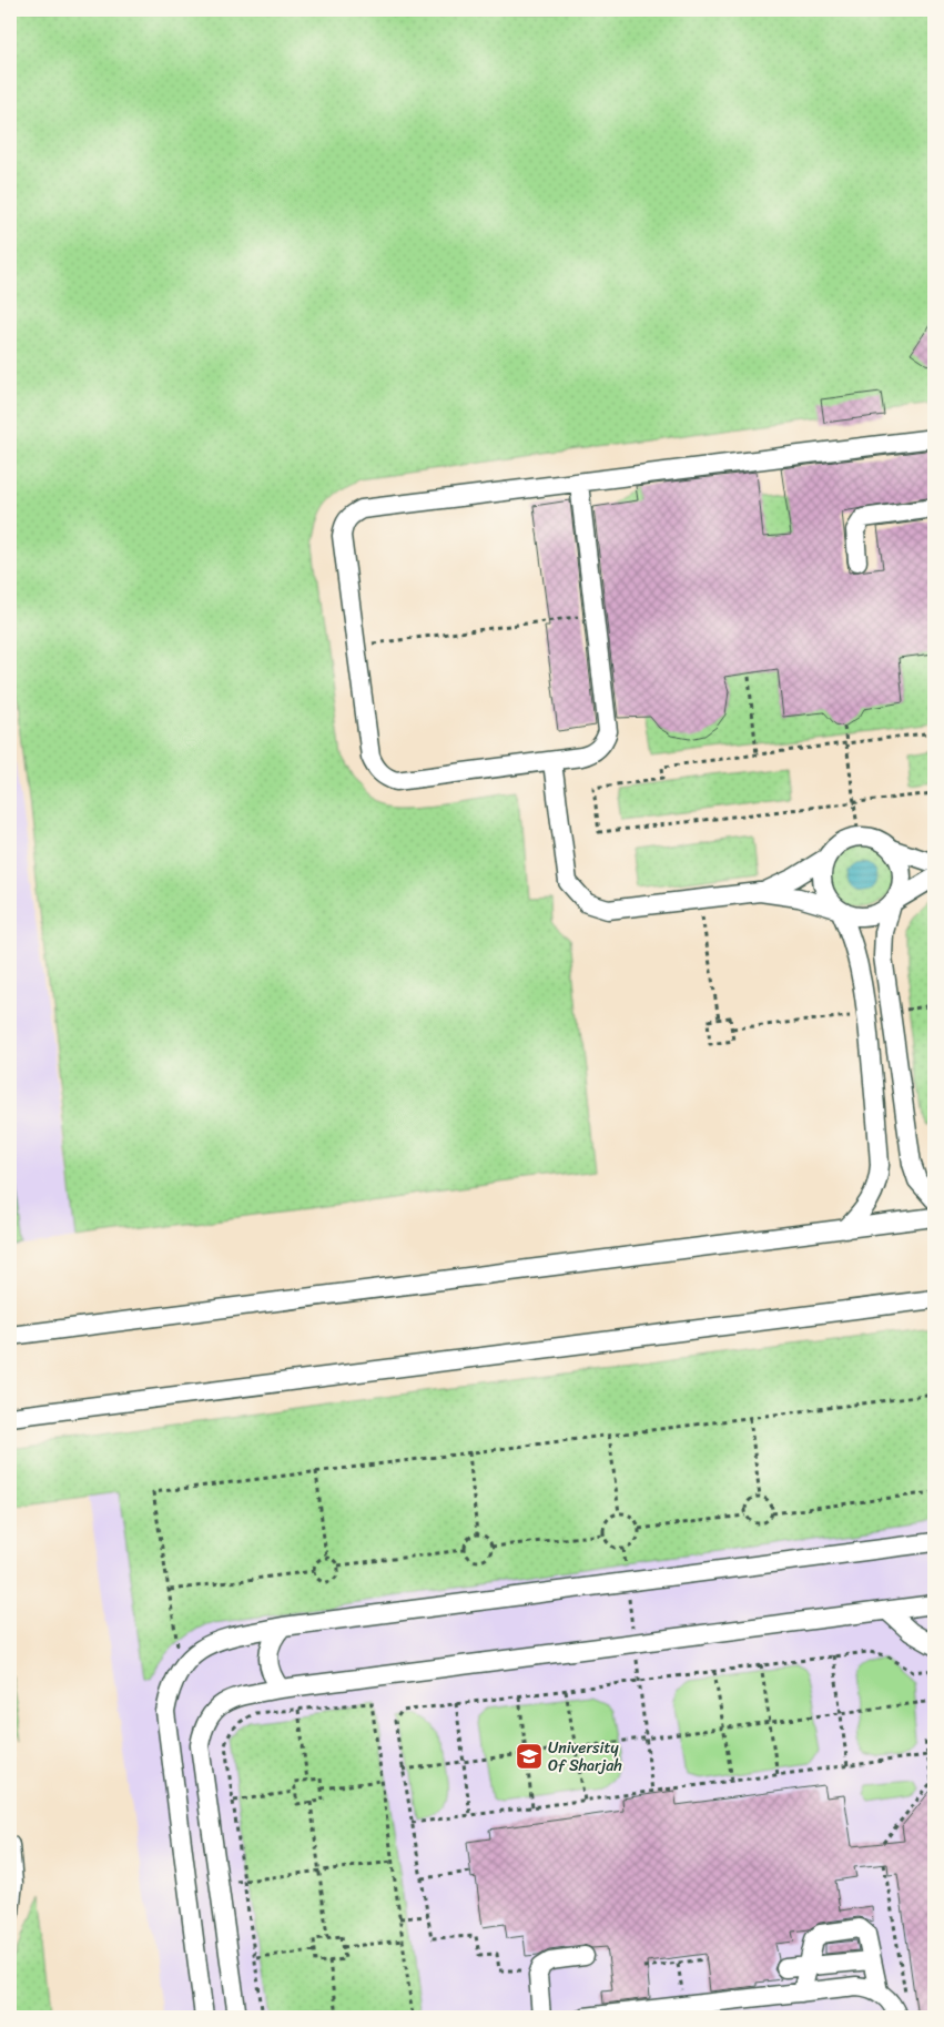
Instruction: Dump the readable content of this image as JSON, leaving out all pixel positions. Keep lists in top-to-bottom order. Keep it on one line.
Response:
{"places":{"school or university":["University Of Sharjah"]}}
